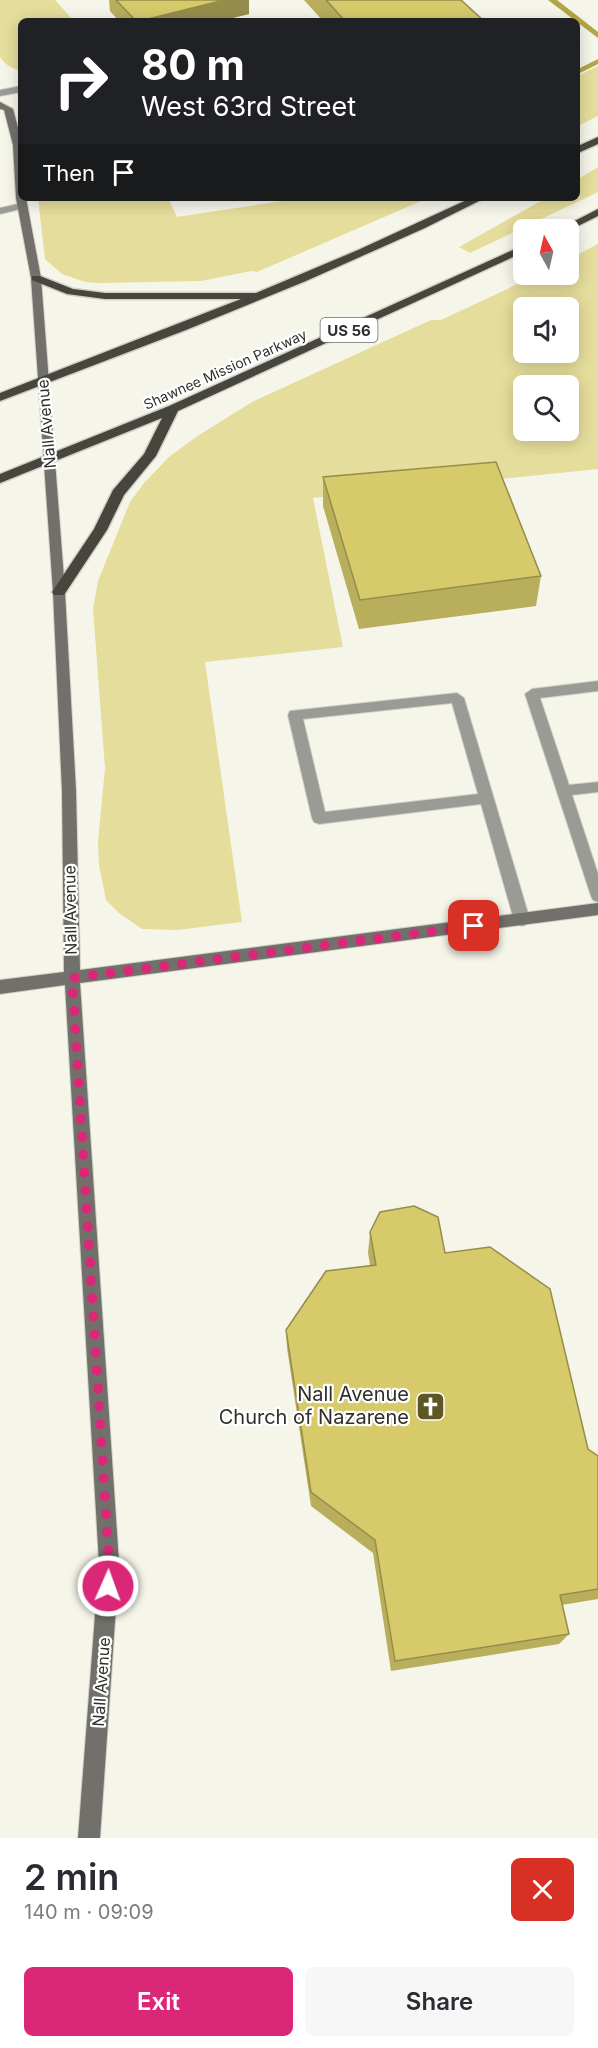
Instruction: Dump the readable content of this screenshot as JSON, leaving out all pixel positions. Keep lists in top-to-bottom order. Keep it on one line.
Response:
{"streets":{"highway":["US 56","Shawnee Mission Parkway"],"main road":["Nall Avenue"]},"crossings":[["Shawnee Mission Parkway","Nall Avenue"]],"places":{"church":["Nall Avenue Church of Nazarene"]},"north":"top","page":{"turn":["80 m","West 63rd Street"],"then":"Then","heading":["2 min","140 m · 09:09"],"buttons":["Exit","Share"]}}
